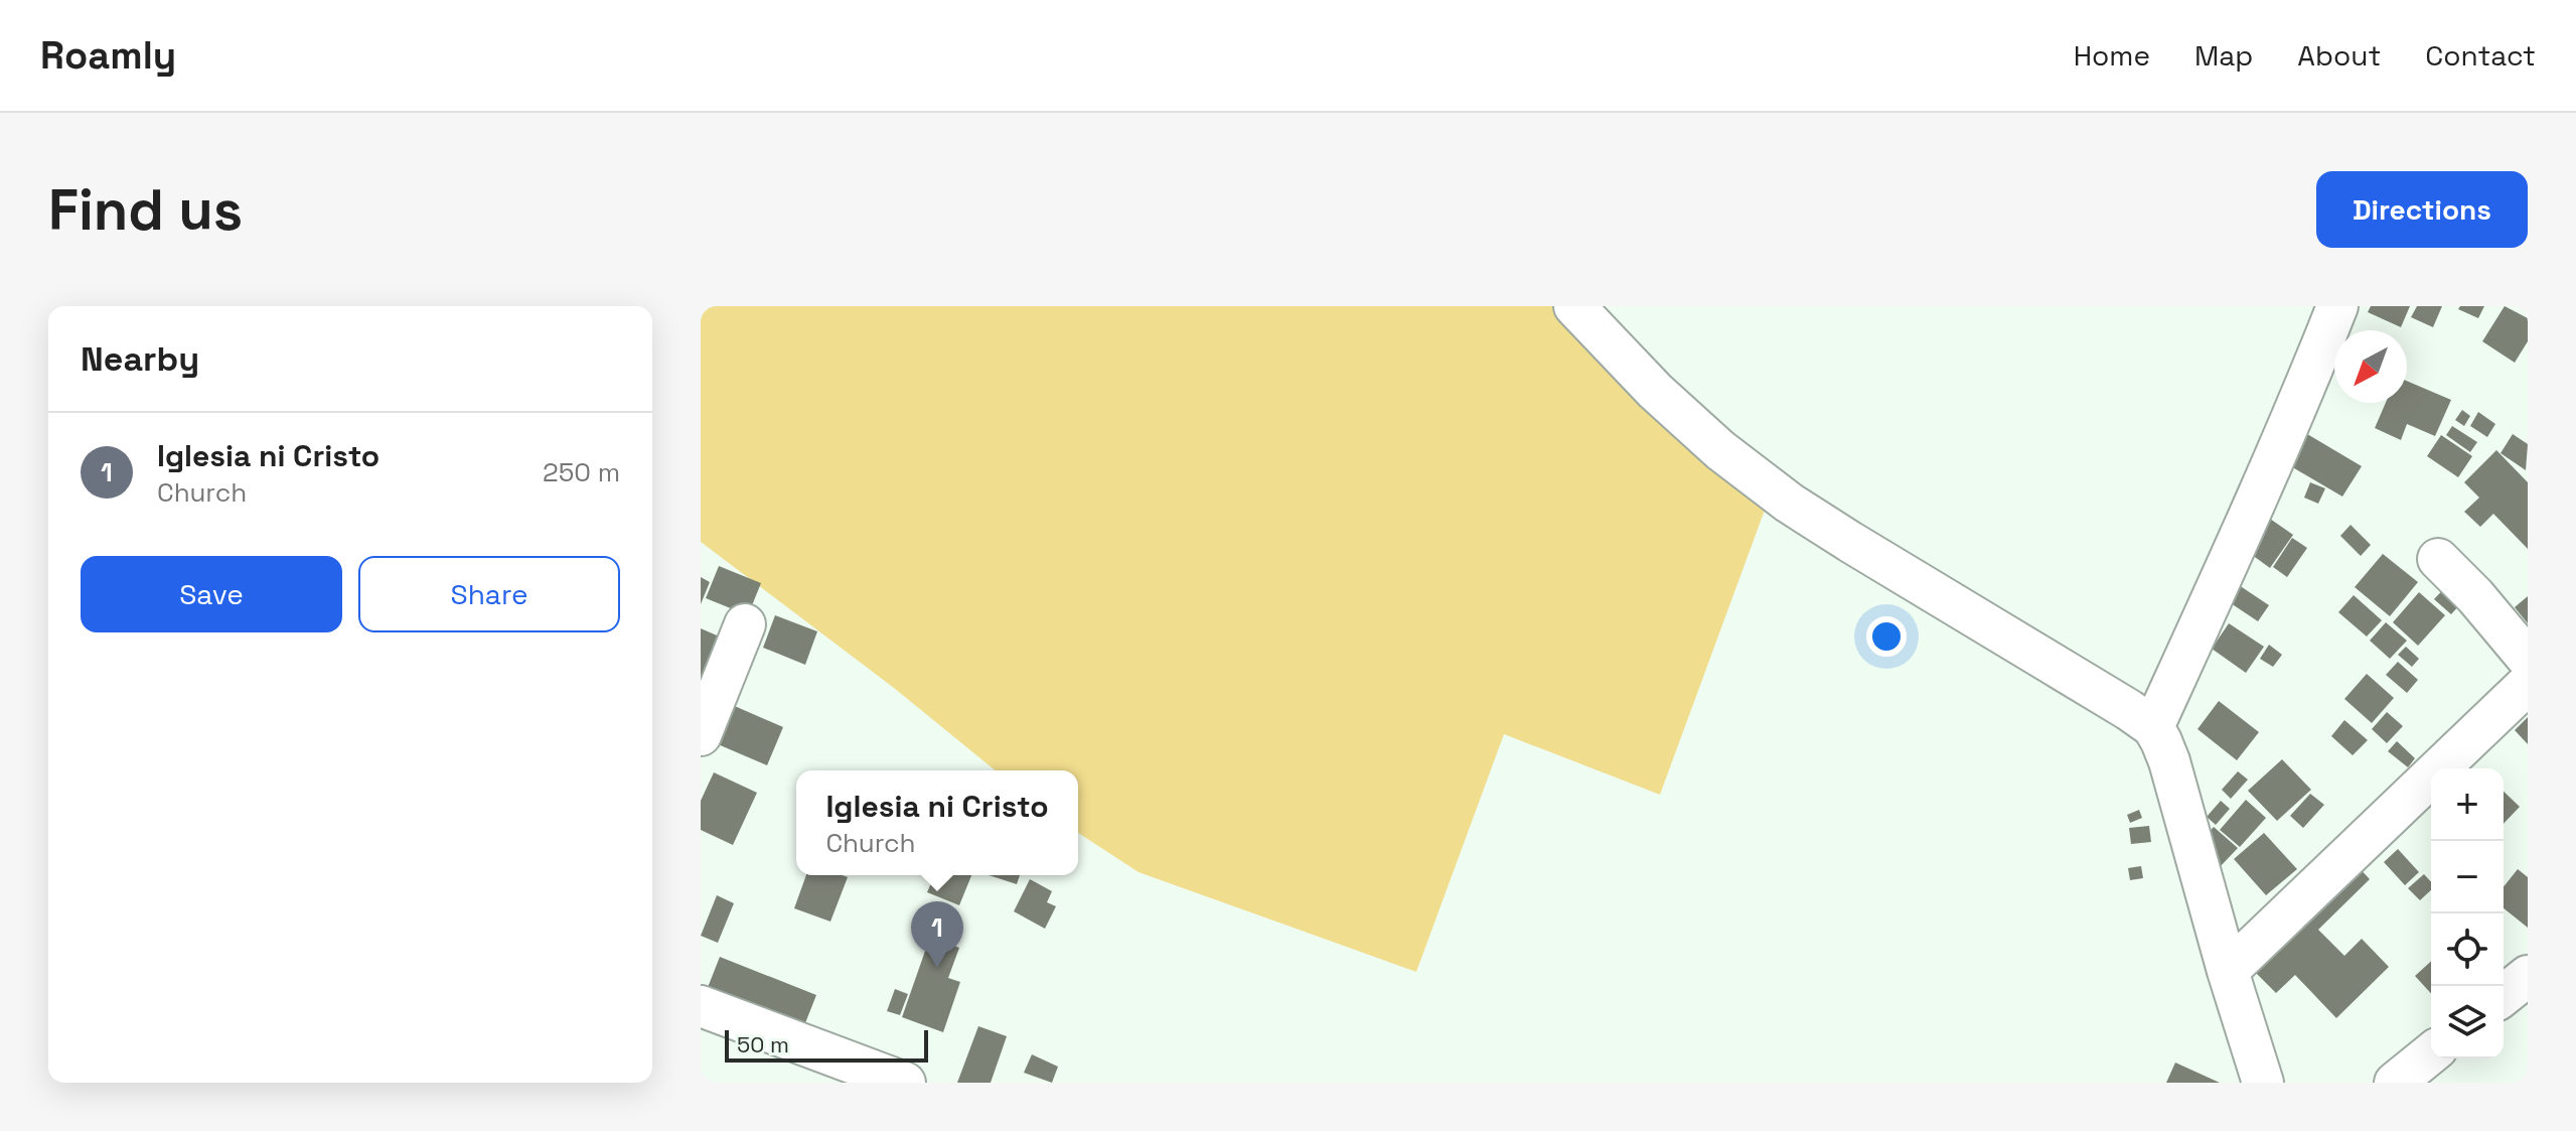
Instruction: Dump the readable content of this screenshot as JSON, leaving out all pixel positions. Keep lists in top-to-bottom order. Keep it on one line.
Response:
{"scale_bar":"50 m","north":"bottom left","page":{"header":"Roamly","nav":["Home","Map","About","Contact"],"buttons":["Directions",["Save","Share"]],"title":"Find us","heading":"Nearby","list":[{"mark":"1","name":"Iglesia ni Cristo","note":"Church","value":"250 m"}],"map_buttons":["+","−"],"popup":["Iglesia ni Cristo","Church"],"pins":"1","scale":"50 m"}}
